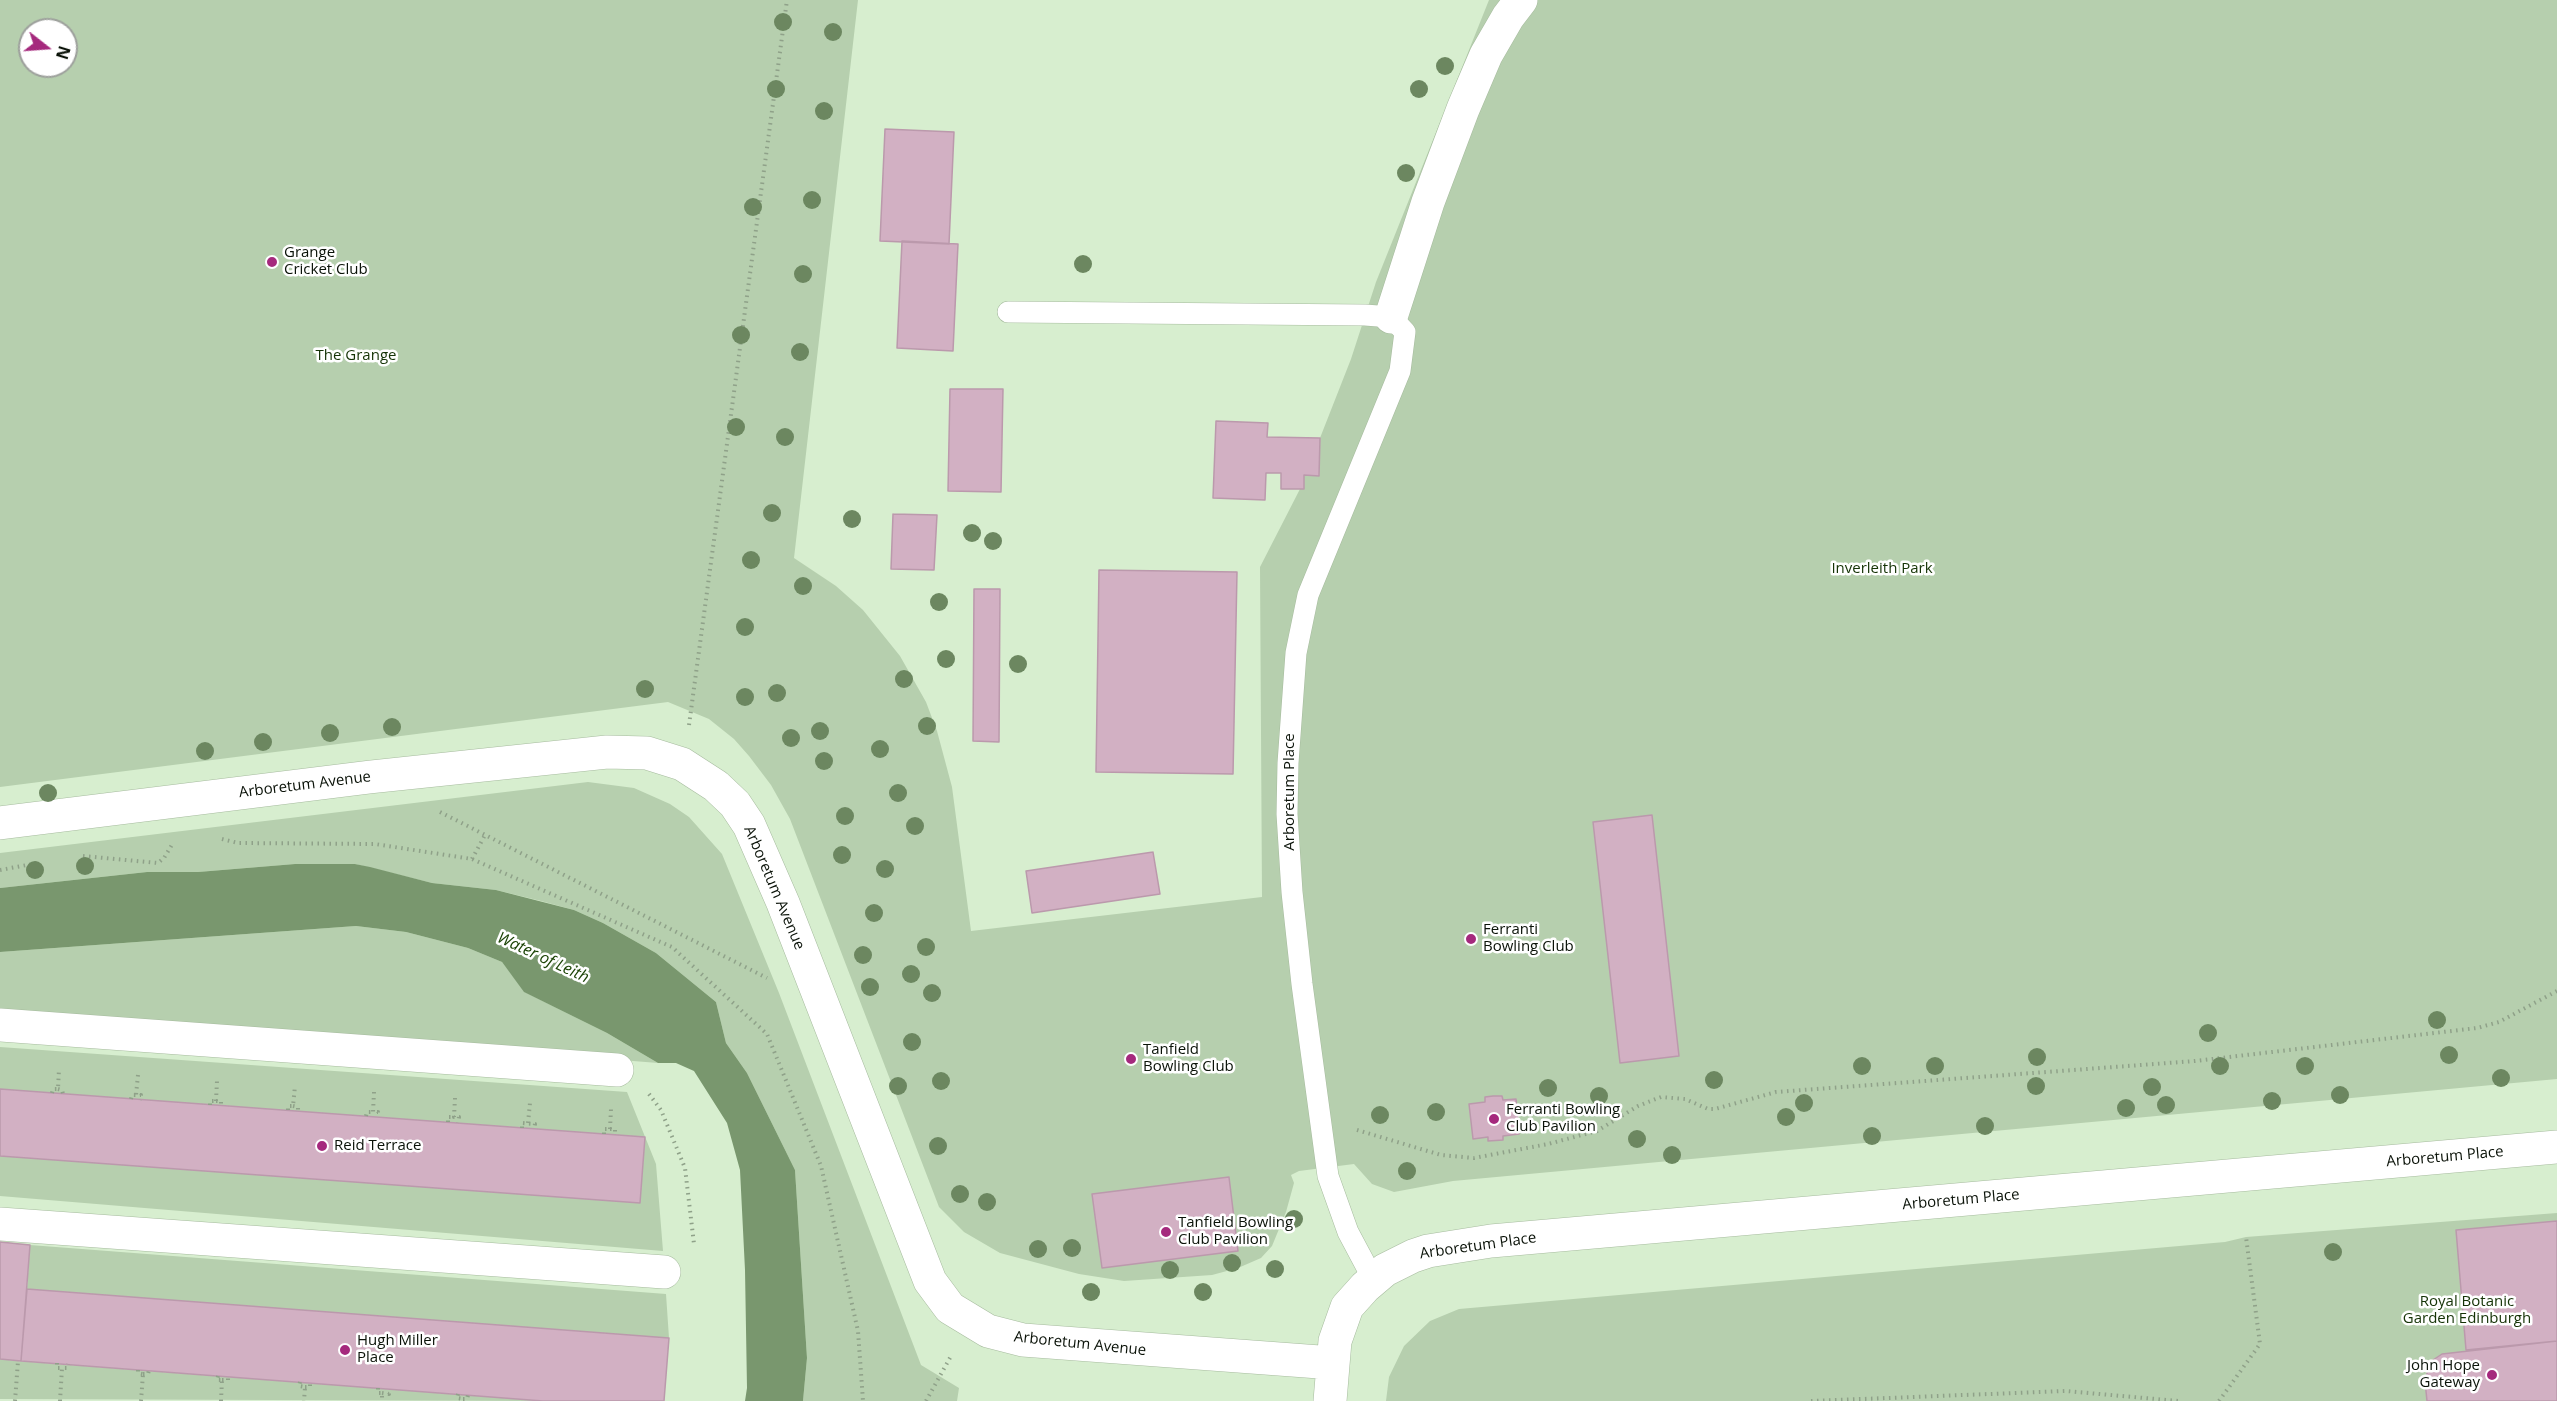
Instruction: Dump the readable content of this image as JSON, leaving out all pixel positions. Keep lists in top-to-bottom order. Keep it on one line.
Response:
{"streets":{"street":["Arboretum Avenue","Arboretum Place"]},"crossings":[["Arboretum Avenue","Arboretum Place"]],"water":["Water of Leith"],"parks":["The Grange","Inverleith Park","Royal Botanic Garden Edinburgh"],"places":["Grange Cricket Club","Ferranti Bowling Club","Tanfield Bowling Club","Ferranti Bowling Club Pavilion","Reid Terrace","Tanfield Bowling Club Pavilion","Hugh Miller Place","John Hope Gateway"],"north":"right"}
